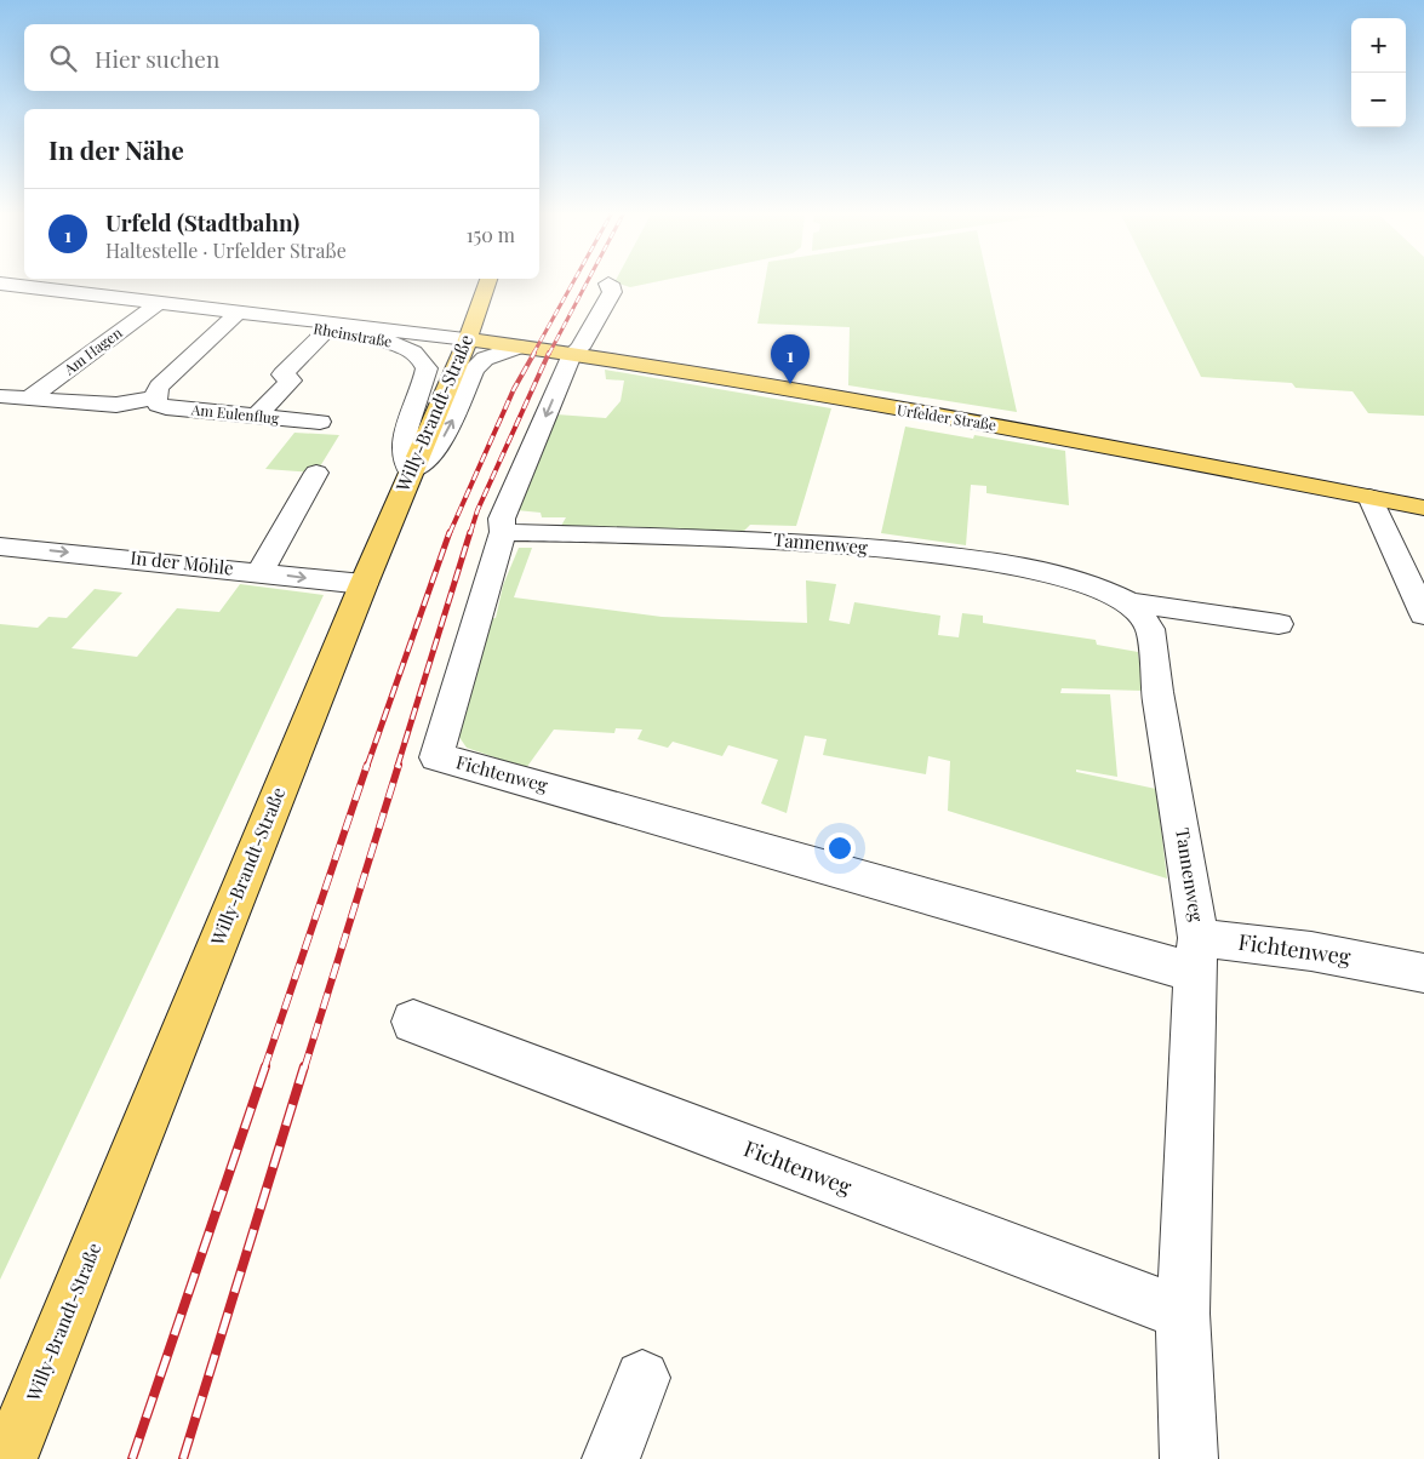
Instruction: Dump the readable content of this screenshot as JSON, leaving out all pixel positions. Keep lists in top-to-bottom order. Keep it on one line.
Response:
{"streets":{"main road":["Willy-Brandt-Straße","Urfelder Straße"],"street":["Rheinstraße","Am Hagen","Am Eulenflug","Tannenweg","In der Mohle","Fichtenweg"]},"crossings":[["Rheinstraße","Am Hagen"],["Rheinstraße","Willy-Brandt-Straße"],["Rheinstraße","Urfelder Straße"],["Willy-Brandt-Straße","Urfelder Straße"],["Willy-Brandt-Straße","In der Mohle"],["Tannenweg","Fichtenweg"]],"page":{"map_buttons":["+","−"],"search":"Hier suchen","heading":"In der Nähe","list":[{"mark":"1","name":"Urfeld (Stadtbahn)","note":"Haltestelle · Urfelder Straße","value":"150 m"}],"pins":"1"}}
